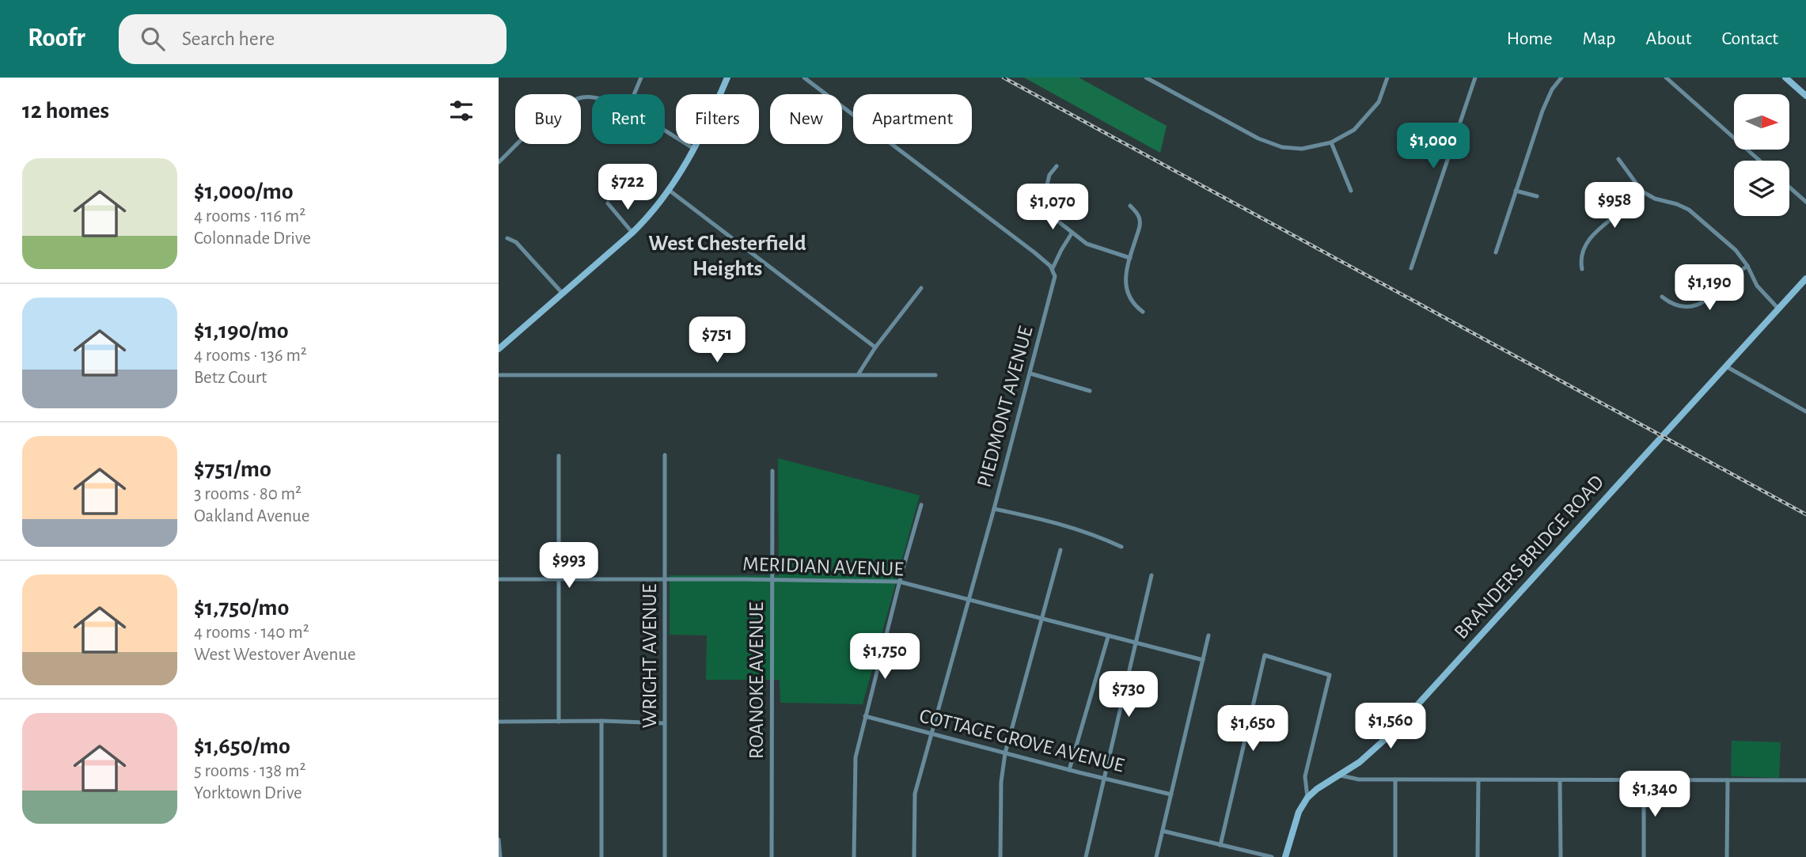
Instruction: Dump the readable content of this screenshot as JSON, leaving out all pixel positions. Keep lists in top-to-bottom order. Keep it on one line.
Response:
{"streets":{"street":["PIEDMONT AVENUE","BRANDERS BRIDGE ROAD","MERIDIAN AVENUE","WRIGHT AVENUE","ROANOKE AVENUE","COTTAGE GROVE AVENUE"]},"crossings":[["PIEDMONT AVENUE","MERIDIAN AVENUE"],["PIEDMONT AVENUE","COTTAGE GROVE AVENUE"],["MERIDIAN AVENUE","WRIGHT AVENUE"],["MERIDIAN AVENUE","ROANOKE AVENUE"]],"districts":["West Chesterfield Heights"],"north":"right","page":{"header":"Roofr","search":"Search here","nav":["Home","Map","About","Contact"],"heading":"12 homes","chip":["Buy","Rent","Filters","New","Apartment"],"price":["$1,000","$722","$958","$1,070","$1,190","$751","$993","$1,750","$730","$1,560","$1,650","$1,340"],"list":[{"name":"$1,000/mo","note":"4 rooms · 116 m² · Colonnade Drive"},{"name":"$1,190/mo","note":"4 rooms · 136 m² · Betz Court"},{"name":"$751/mo","note":"3 rooms · 80 m² · Oakland Avenue"},{"name":"$1,750/mo","note":"4 rooms · 140 m² · West Westover Avenue"},{"name":"$1,650/mo","note":"5 rooms · 138 m² · Yorktown Drive"}]}}
